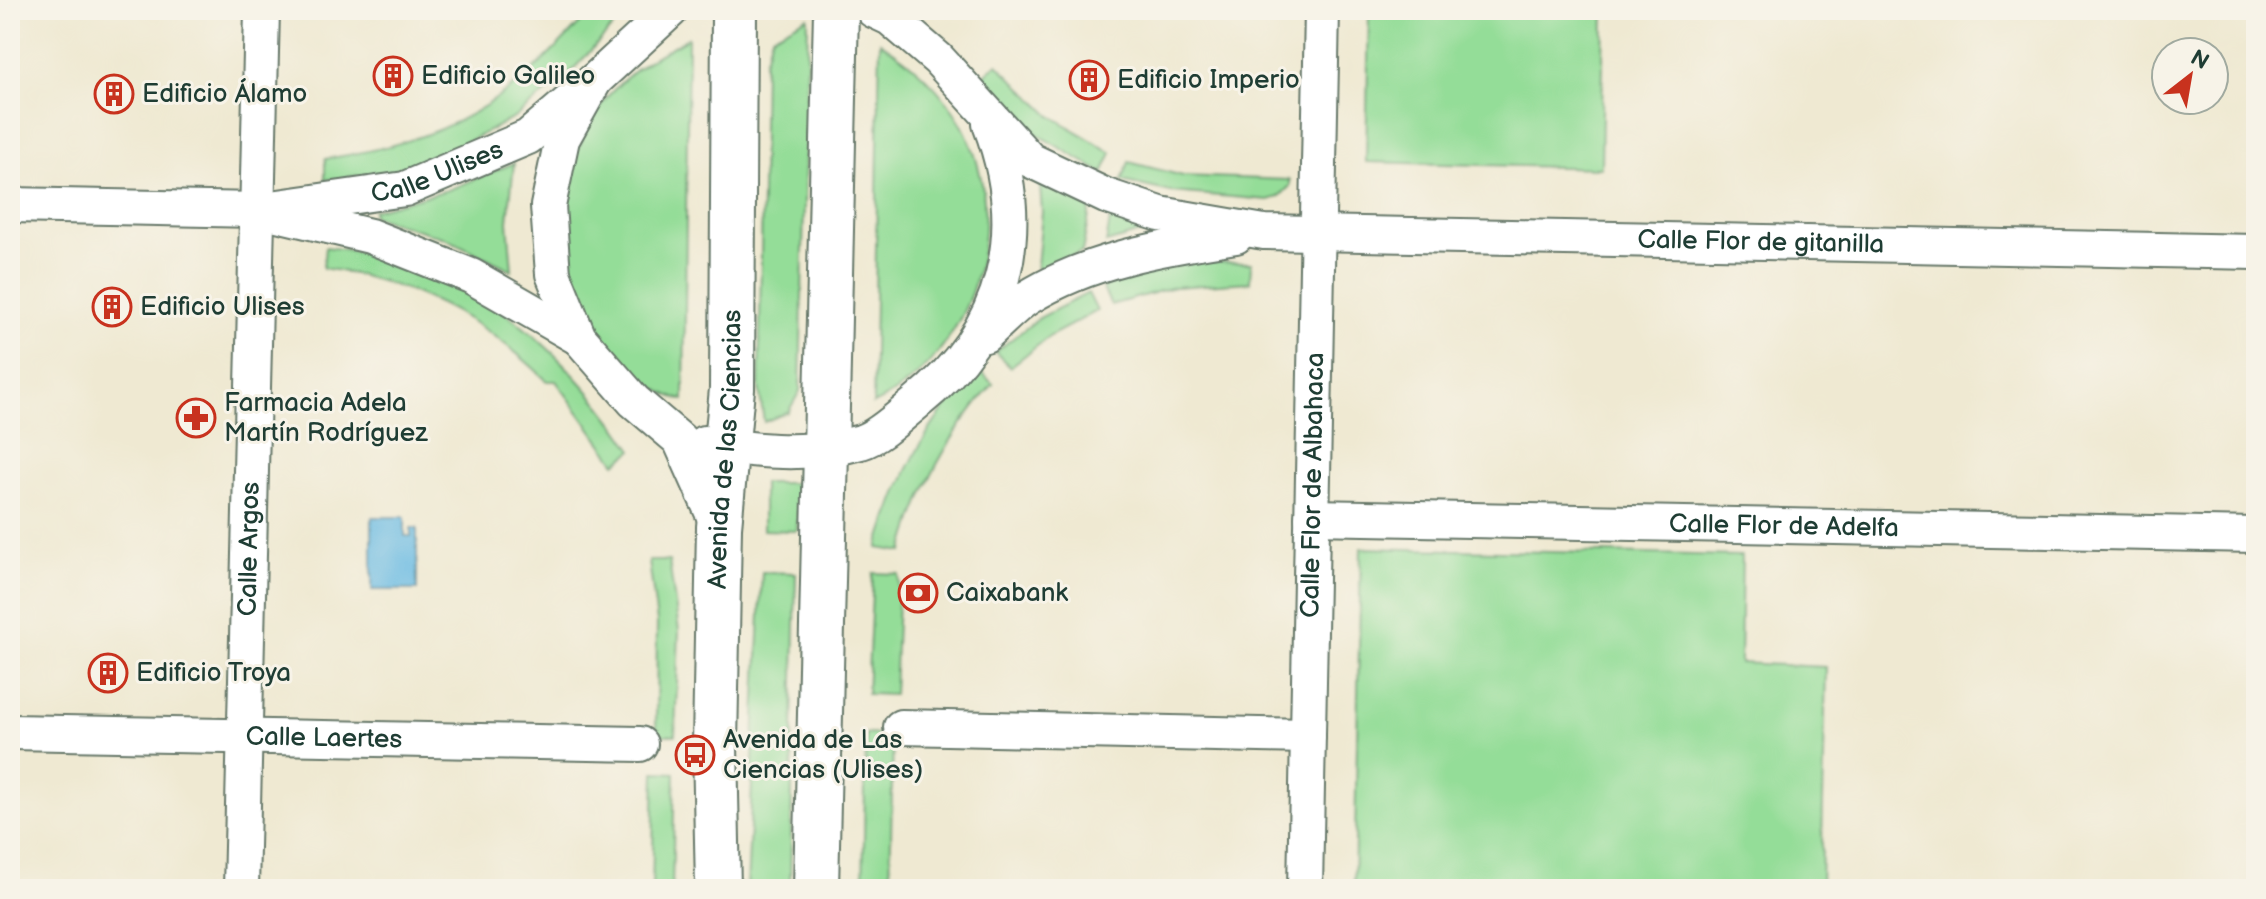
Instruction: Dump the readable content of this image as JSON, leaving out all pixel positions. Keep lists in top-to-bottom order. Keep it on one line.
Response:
{"streets":{"main road":["Avenida de las Ciencias"],"street":["Calle Ulises","Calle Flor de gitanilla","Calle Flor de Albahaca","Calle Flor de Adelfa","Calle Argos","Calle Laertes"]},"crossings":[["Calle Ulises","Calle Argos"],["Calle Flor de gitanilla","Calle Flor de Albahaca"],["Calle Flor de Albahaca","Calle Flor de Adelfa"],["Calle Argos","Calle Laertes"]],"places":{"building":["Edificio Galileo","Edificio Imperio","Edificio Álamo","Edificio Ulises","Edificio Troya"],"pharmacy":["Farmacia Adela Martín Rodríguez"],"bank":["Caixabank"],"bus stop":["Avenida de Las Ciencias (Ulises)"]},"north":"top right"}
